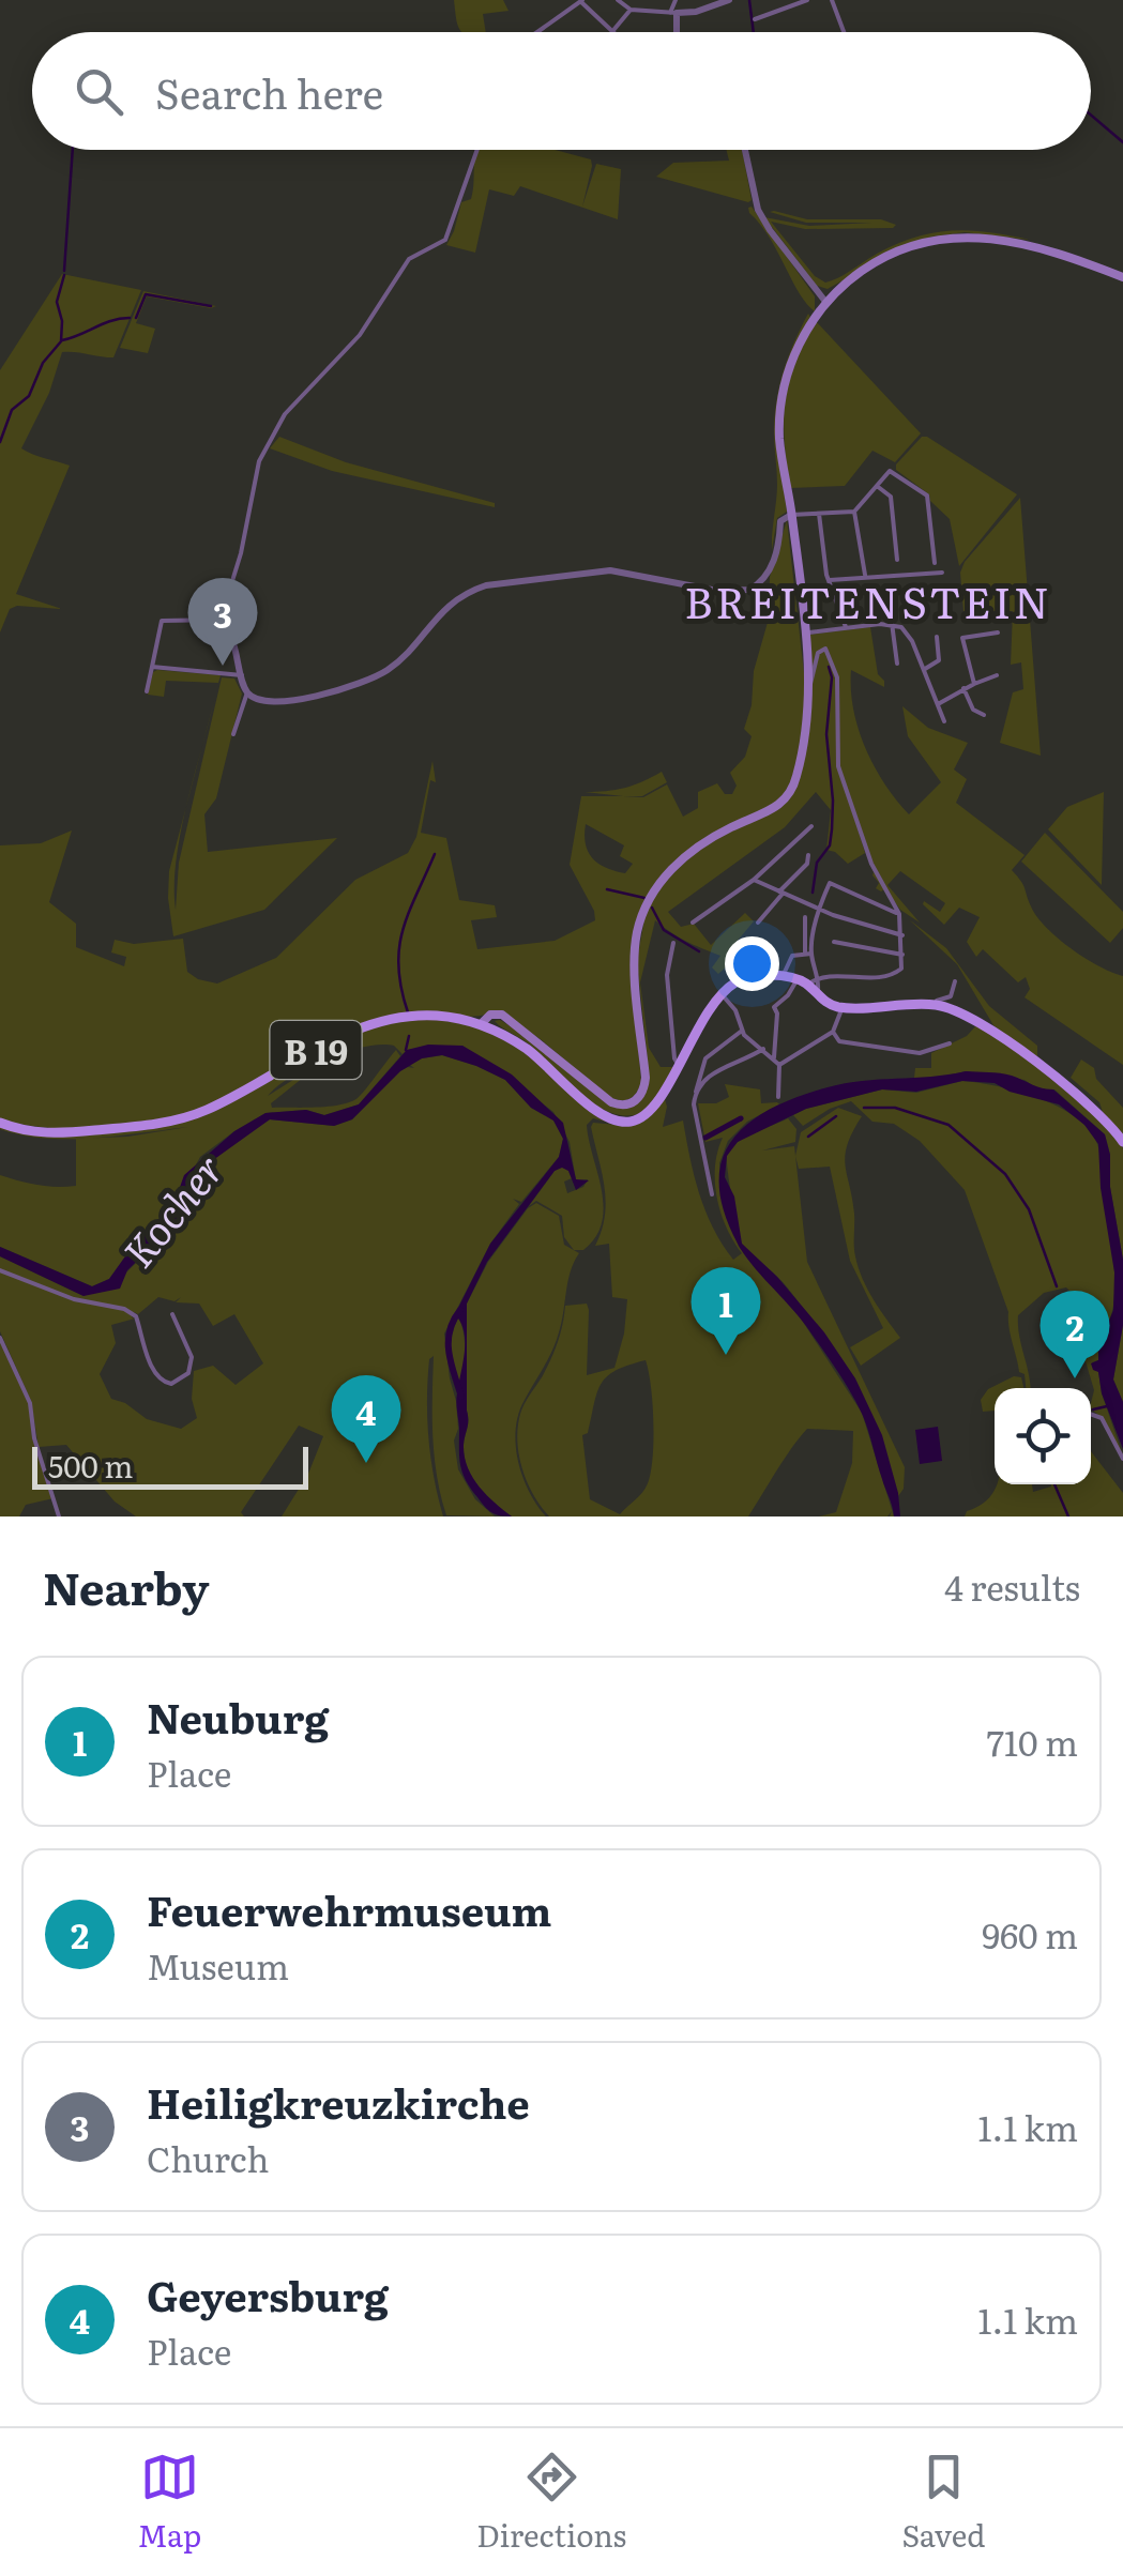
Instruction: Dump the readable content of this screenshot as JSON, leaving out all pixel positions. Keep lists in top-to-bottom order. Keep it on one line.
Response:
{"streets":{"main road":["B 19"]},"districts":["BREITENSTEIN"],"water":["Kocher"],"scale_bar":"500 m","page":{"search":"Search here","pins":["3","1","2","4"],"scale":"500 m","heading":["Nearby","4 results"],"list":[{"mark":"1","name":"Neuburg","note":"Place","value":"710 m"},{"mark":"2","name":"Feuerwehrmuseum","note":"Museum","value":"960 m"},{"mark":"3","name":"Heiligkreuzkirche","note":"Church","value":"1.1 km"},{"mark":"4","name":"Geyersburg","note":"Place","value":"1.1 km"}],"nav":["Map","Directions","Saved"]}}
